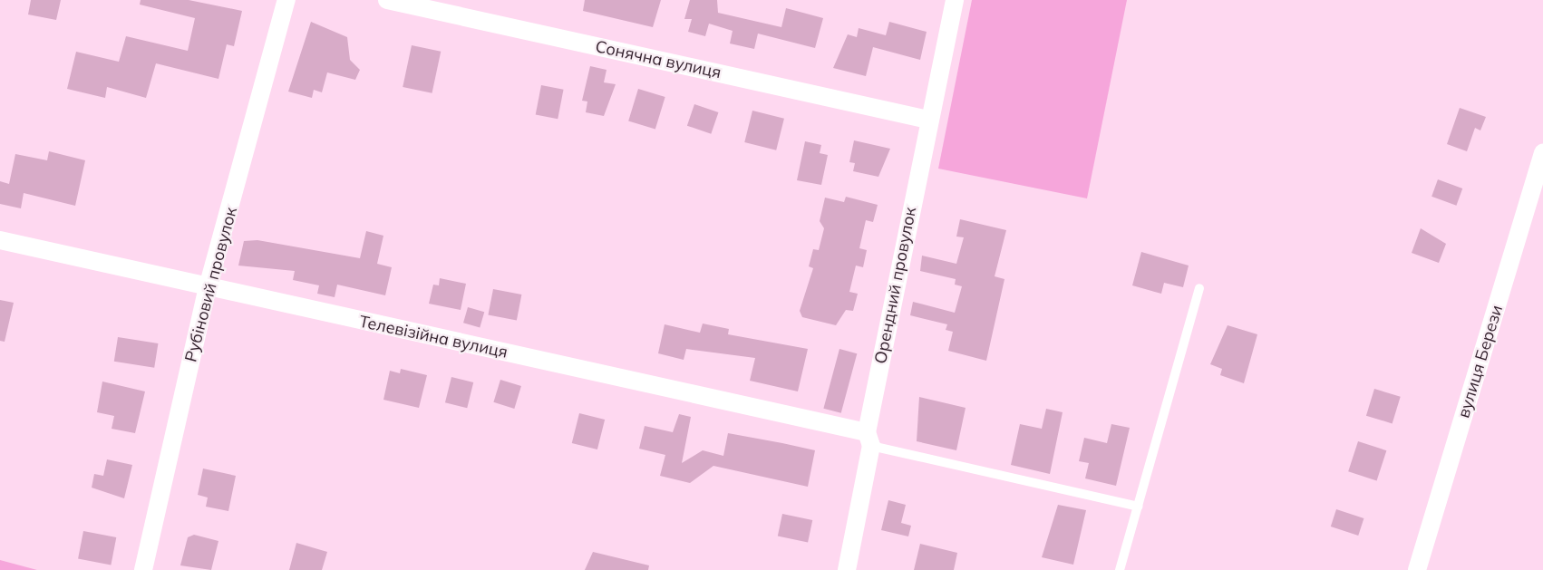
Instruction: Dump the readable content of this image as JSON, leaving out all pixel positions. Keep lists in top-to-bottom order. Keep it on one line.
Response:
{"streets":{"street":["Сонячна вулиця","Рубіновий провулок","Орендний провулок","Телевізійна вулиця","вулиця Берези"]},"crossings":[["Сонячна вулиця","Орендний провулок"],["Рубіновий провулок","Телевізійна вулиця"],["Орендний провулок","Телевізійна вулиця"]]}
